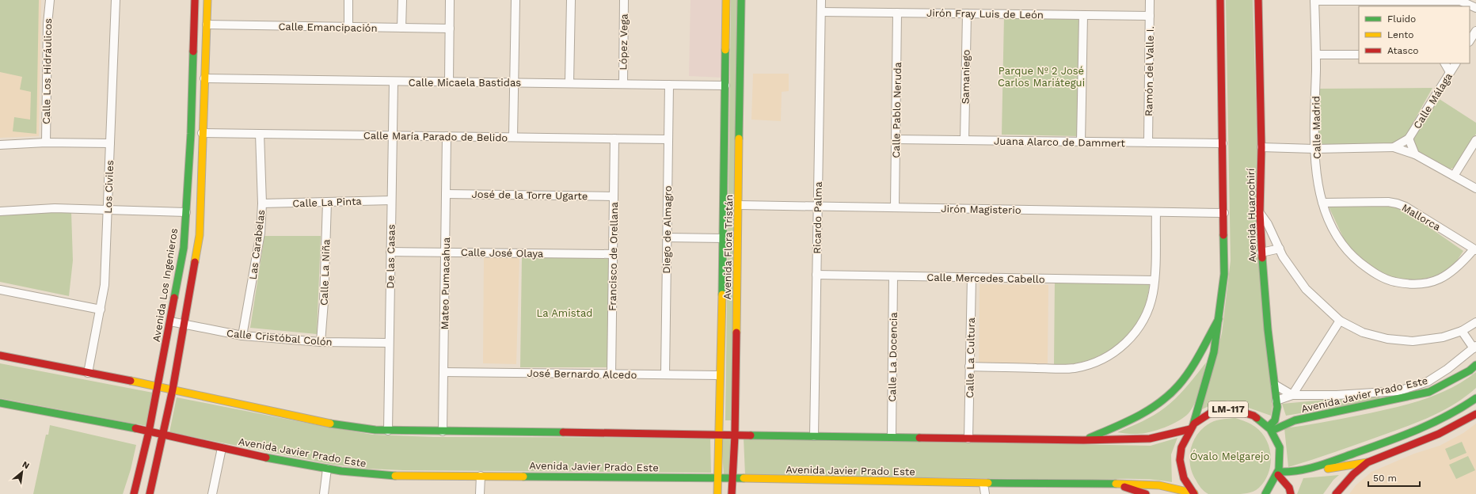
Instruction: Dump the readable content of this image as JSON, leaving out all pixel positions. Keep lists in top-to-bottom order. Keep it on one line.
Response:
{"streets":{"main road":["Avenida Huarochirí","Avenida Flora Tristán","Avenida Los Ingenieros","Avenida Javier Prado Este","LM-117"],"street":["Jirón Fray Luis de León","Calle Emancipación","López Vega","Calle Los Hidráulicos","Ramón del Valle I.","Samaniego","Calle Micaela Bastidas","Calle Málaga","Calle Pablo Neruda","Calle Madrid","Calle María Parado de Belido","Juana Alarco de Dammert","Los Civiles","José de la Torre Ugarte","Calle La Pinta","Jirón Magisterio","Mallorca","Ricardo Palma","Diego de Almagro","Las Carabelas","Calle José Olaya","De las Casas","Francisco de Orellana","Calle La Niña","Calle Mercedes Cabello","Mateo Pumacahua","Calle Cristóbal Colón","Calle La Docencia","Calle La Cultura","José Bernardo Alcedo"]},"crossings":[["Jirón Fray Luis de León","Ramón del Valle I."],["Jirón Fray Luis de León","Samaniego"],["Jirón Fray Luis de León","Calle Pablo Neruda"],["Jirón Fray Luis de León","Ricardo Palma"],["López Vega","Calle Micaela Bastidas"],["Ramón del Valle I.","Juana Alarco de Dammert"],["Samaniego","Juana Alarco de Dammert"],["Calle Micaela Bastidas","Diego de Almagro"],["Calle Micaela Bastidas","Avenida Flora Tristán"],["Calle Micaela Bastidas","De las Casas"],["Calle Pablo Neruda","Juana Alarco de Dammert"],["Calle Pablo Neruda","Jirón Magisterio"],["Calle Madrid","Mallorca"],["Calle María Parado de Belido","Diego de Almagro"],["Calle María Parado de Belido","Las Carabelas"],["Calle María Parado de Belido","De las Casas"],["Calle María Parado de Belido","Francisco de Orellana"],["Calle María Parado de Belido","Mateo Pumacahua"],["José de la Torre Ugarte","Francisco de Orellana"],["José de la Torre Ugarte","Mateo Pumacahua"],["Calle La Pinta","Las Carabelas"],["Calle La Pinta","De las Casas"],["Calle La Pinta","Calle La Niña"],["Jirón Magisterio","Ricardo Palma"],["Jirón Magisterio","Avenida Flora Tristán"],["Avenida Huarochirí","Avenida Javier Prado Este"],["Avenida Huarochirí","LM-117"],["Ricardo Palma","Calle Mercedes Cabello"],["Diego de Almagro","José Bernardo Alcedo"],["Las Carabelas","Calle Cristóbal Colón"],["Avenida Flora Tristán","José Bernardo Alcedo"],["Avenida Flora Tristán","Avenida Javier Prado Este"],["Calle José Olaya","De las Casas"],["Calle José Olaya","Francisco de Orellana"],["Calle José Olaya","Mateo Pumacahua"],["De las Casas","Calle Cristóbal Colón"],["Francisco de Orellana","José Bernardo Alcedo"],["Calle La Niña","Calle Cristóbal Colón"],["Calle Mercedes Cabello","Calle La Docencia"],["Calle Mercedes Cabello","Calle La Cultura"],["Mateo Pumacahua","José Bernardo Alcedo"],["Avenida Los Ingenieros","Calle Cristóbal Colón"],["Avenida Los Ingenieros","Avenida Javier Prado Este"],["Avenida Javier Prado Este","LM-117"]],"parks":["Parque Nº 2 José Carlos Mariátegui","La Amistad","Óvalo Melgarejo"],"legend":["Fluido","Lento","Atasco"],"scale_bar":"50 m","north":"top right"}
